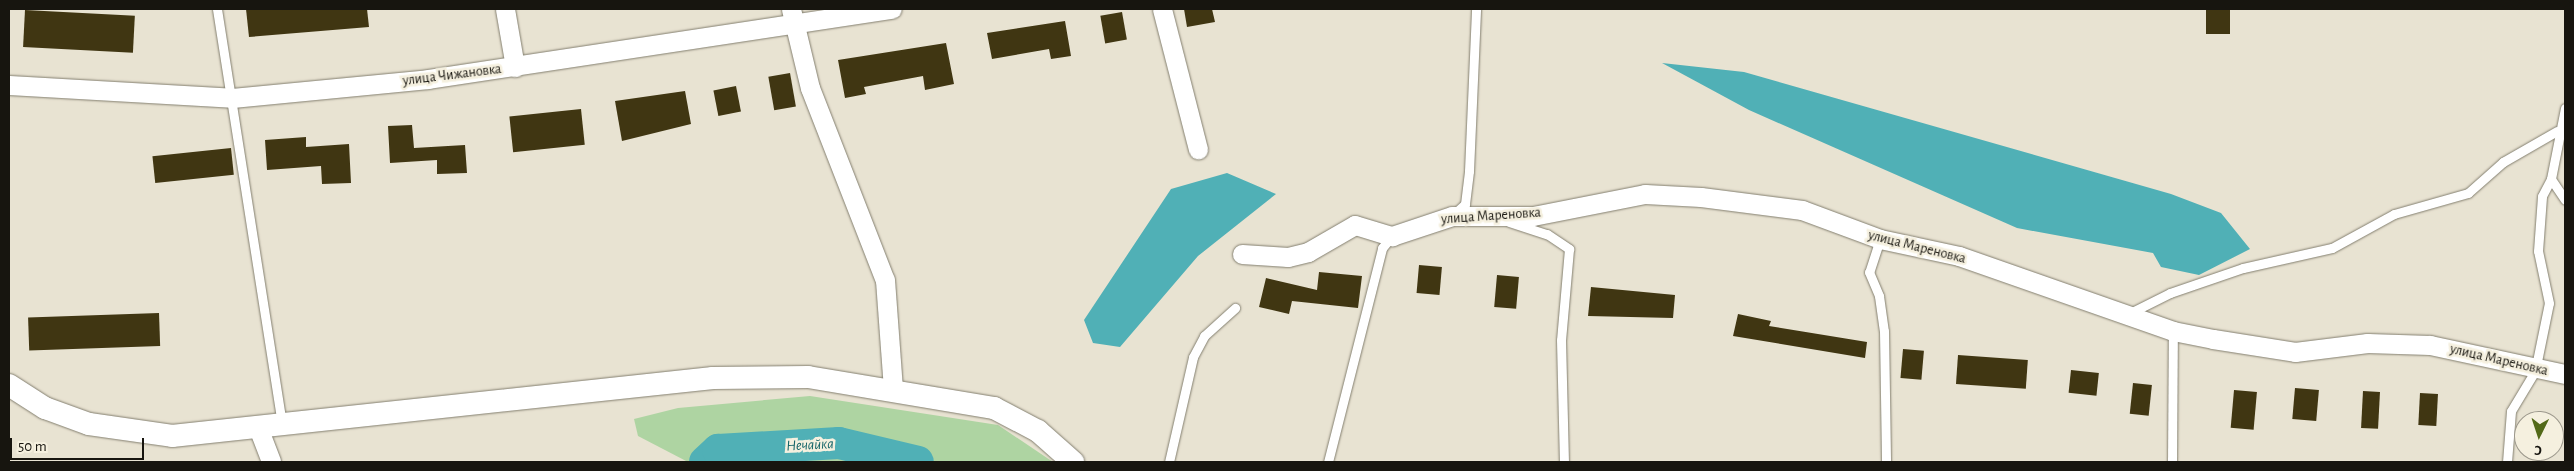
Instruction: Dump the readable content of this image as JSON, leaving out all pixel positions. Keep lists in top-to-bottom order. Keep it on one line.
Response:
{"streets":{"street":["улица Чижановка","улица Мареновка"]},"water":["Нечайка"],"scale_bar":"50 m","north":"bottom"}
